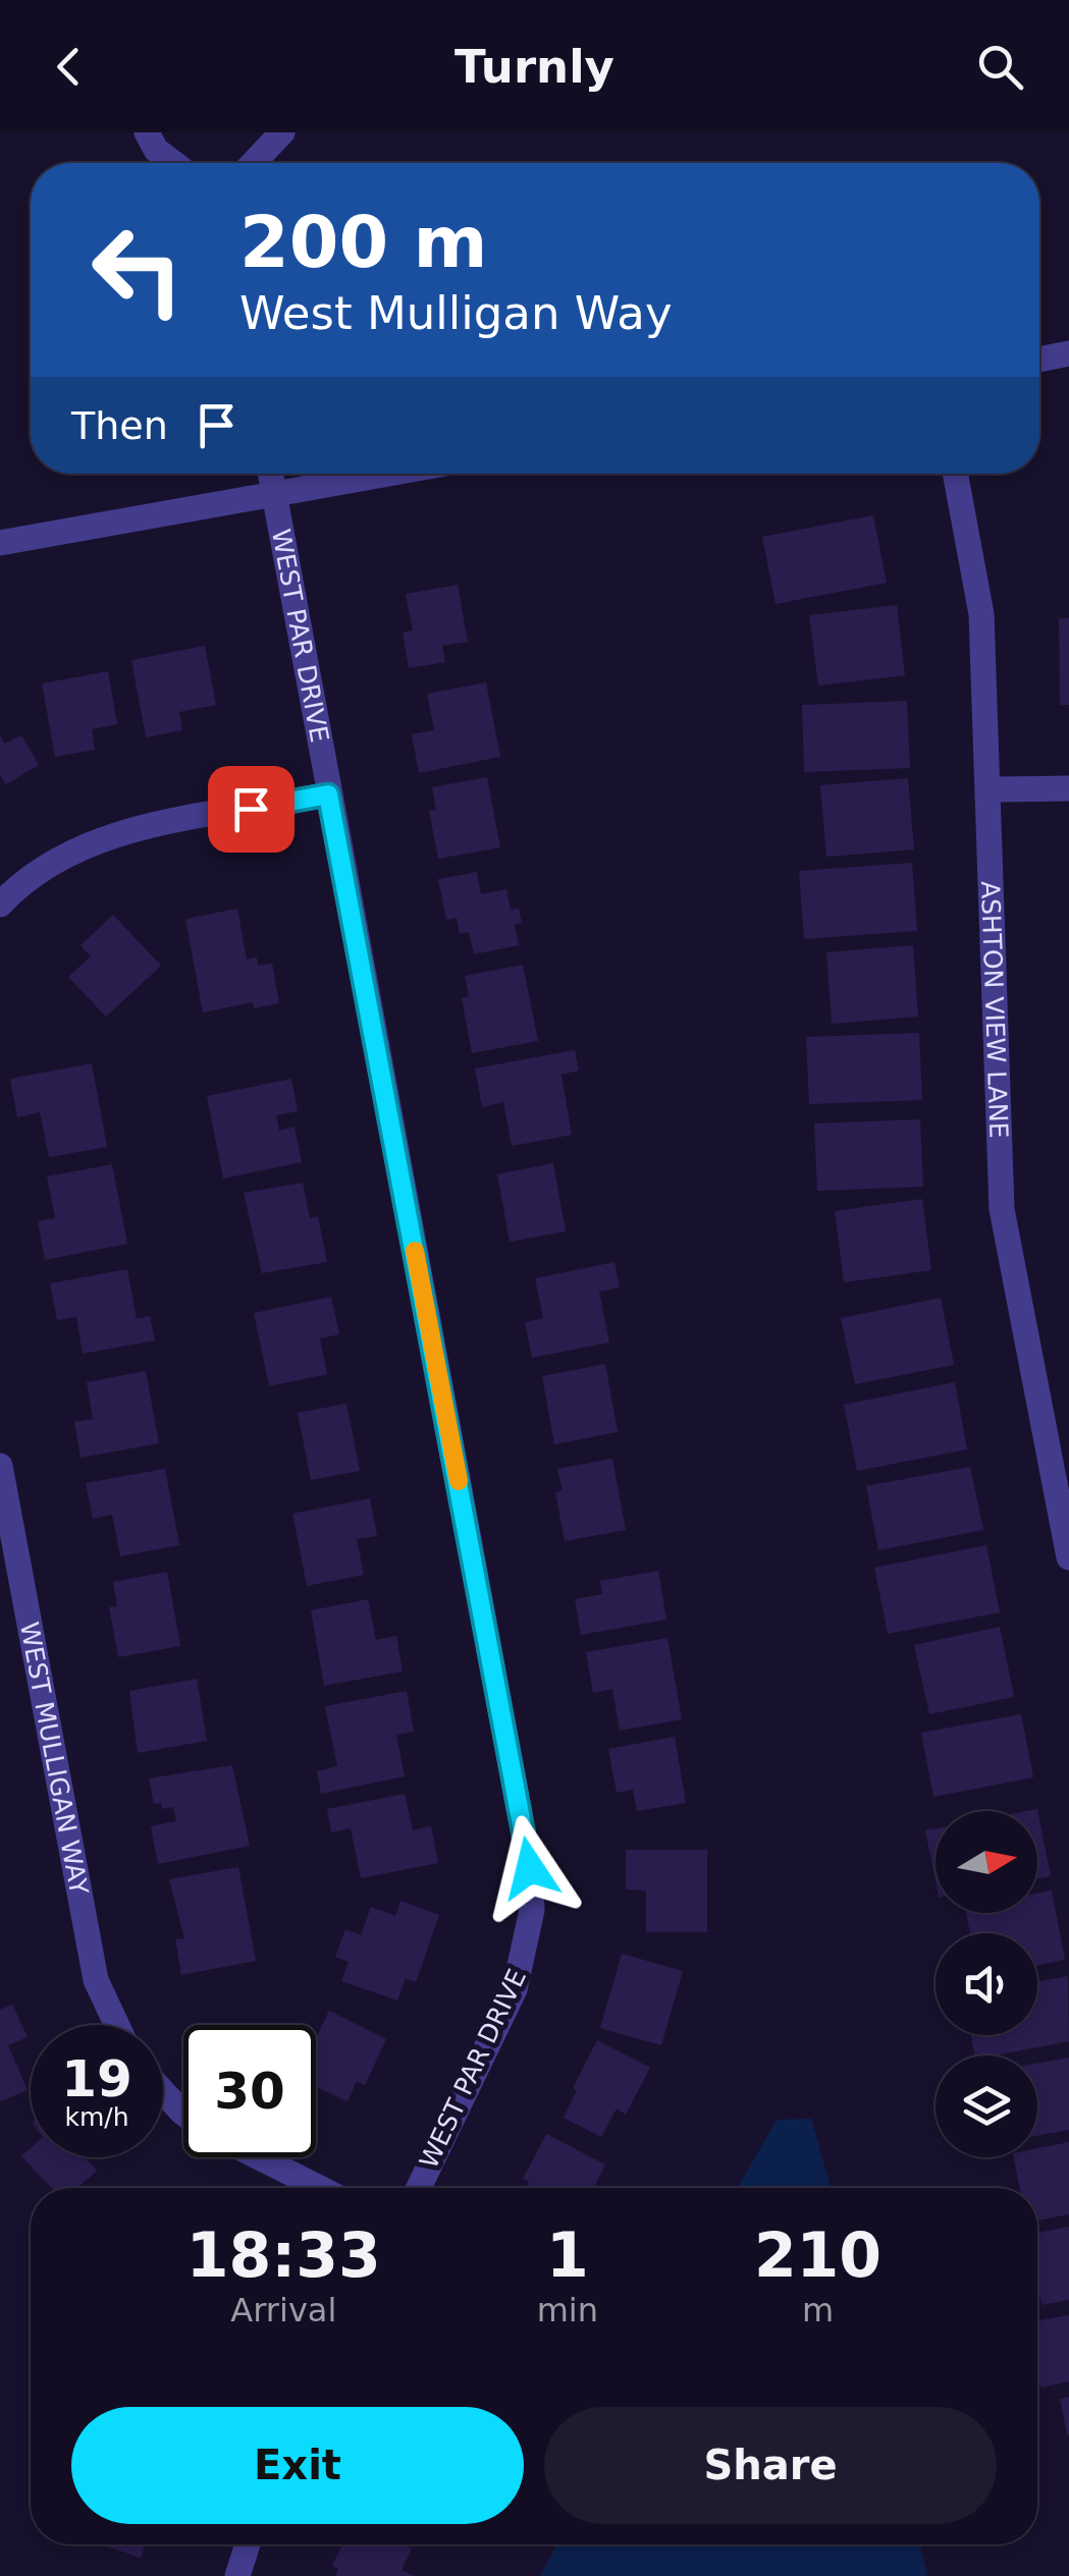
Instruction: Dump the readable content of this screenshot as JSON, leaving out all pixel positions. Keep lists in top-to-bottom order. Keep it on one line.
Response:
{"streets":{"street":["WEST PAR DRIVE","ASHTON VIEW LANE","WEST MULLIGAN WAY"]},"north":"right","page":{"header":"Turnly","turn":["200 m","West Mulligan Way"],"then":"Then","speed":"19 km/h","limit":"30","eta":["18:33","Arrival","1","min","210","m"],"buttons":["Exit","Share"]}}
